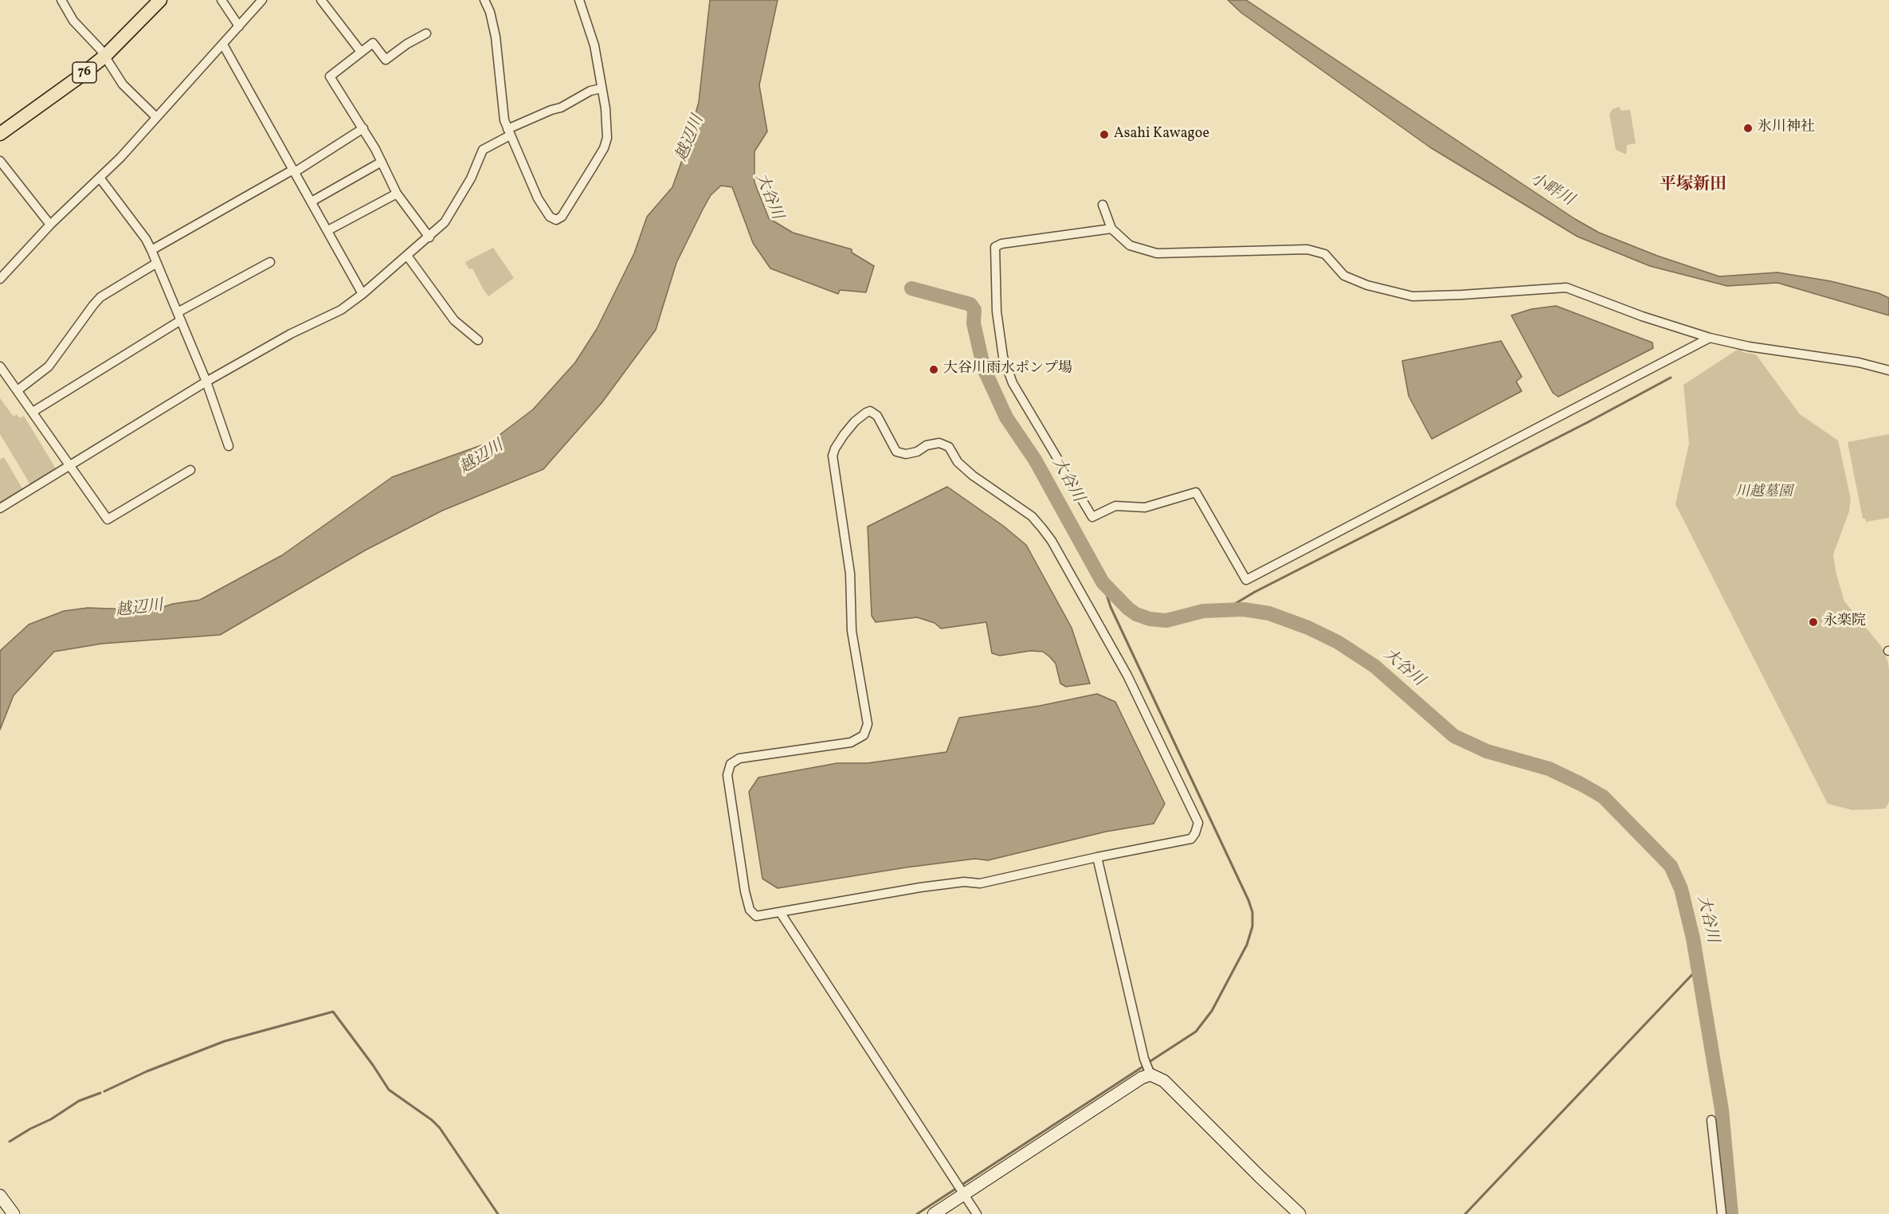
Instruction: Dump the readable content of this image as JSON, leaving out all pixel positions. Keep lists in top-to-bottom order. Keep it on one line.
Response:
{"streets":{"main road":["76"]},"districts":["平塚新田"],"water":["越辺川","小畔川","大谷川"],"parks":["川越墓園"],"places":["氷川神社","Asahi Kawagoe","大谷川雨水ポンプ場","永楽院"]}
